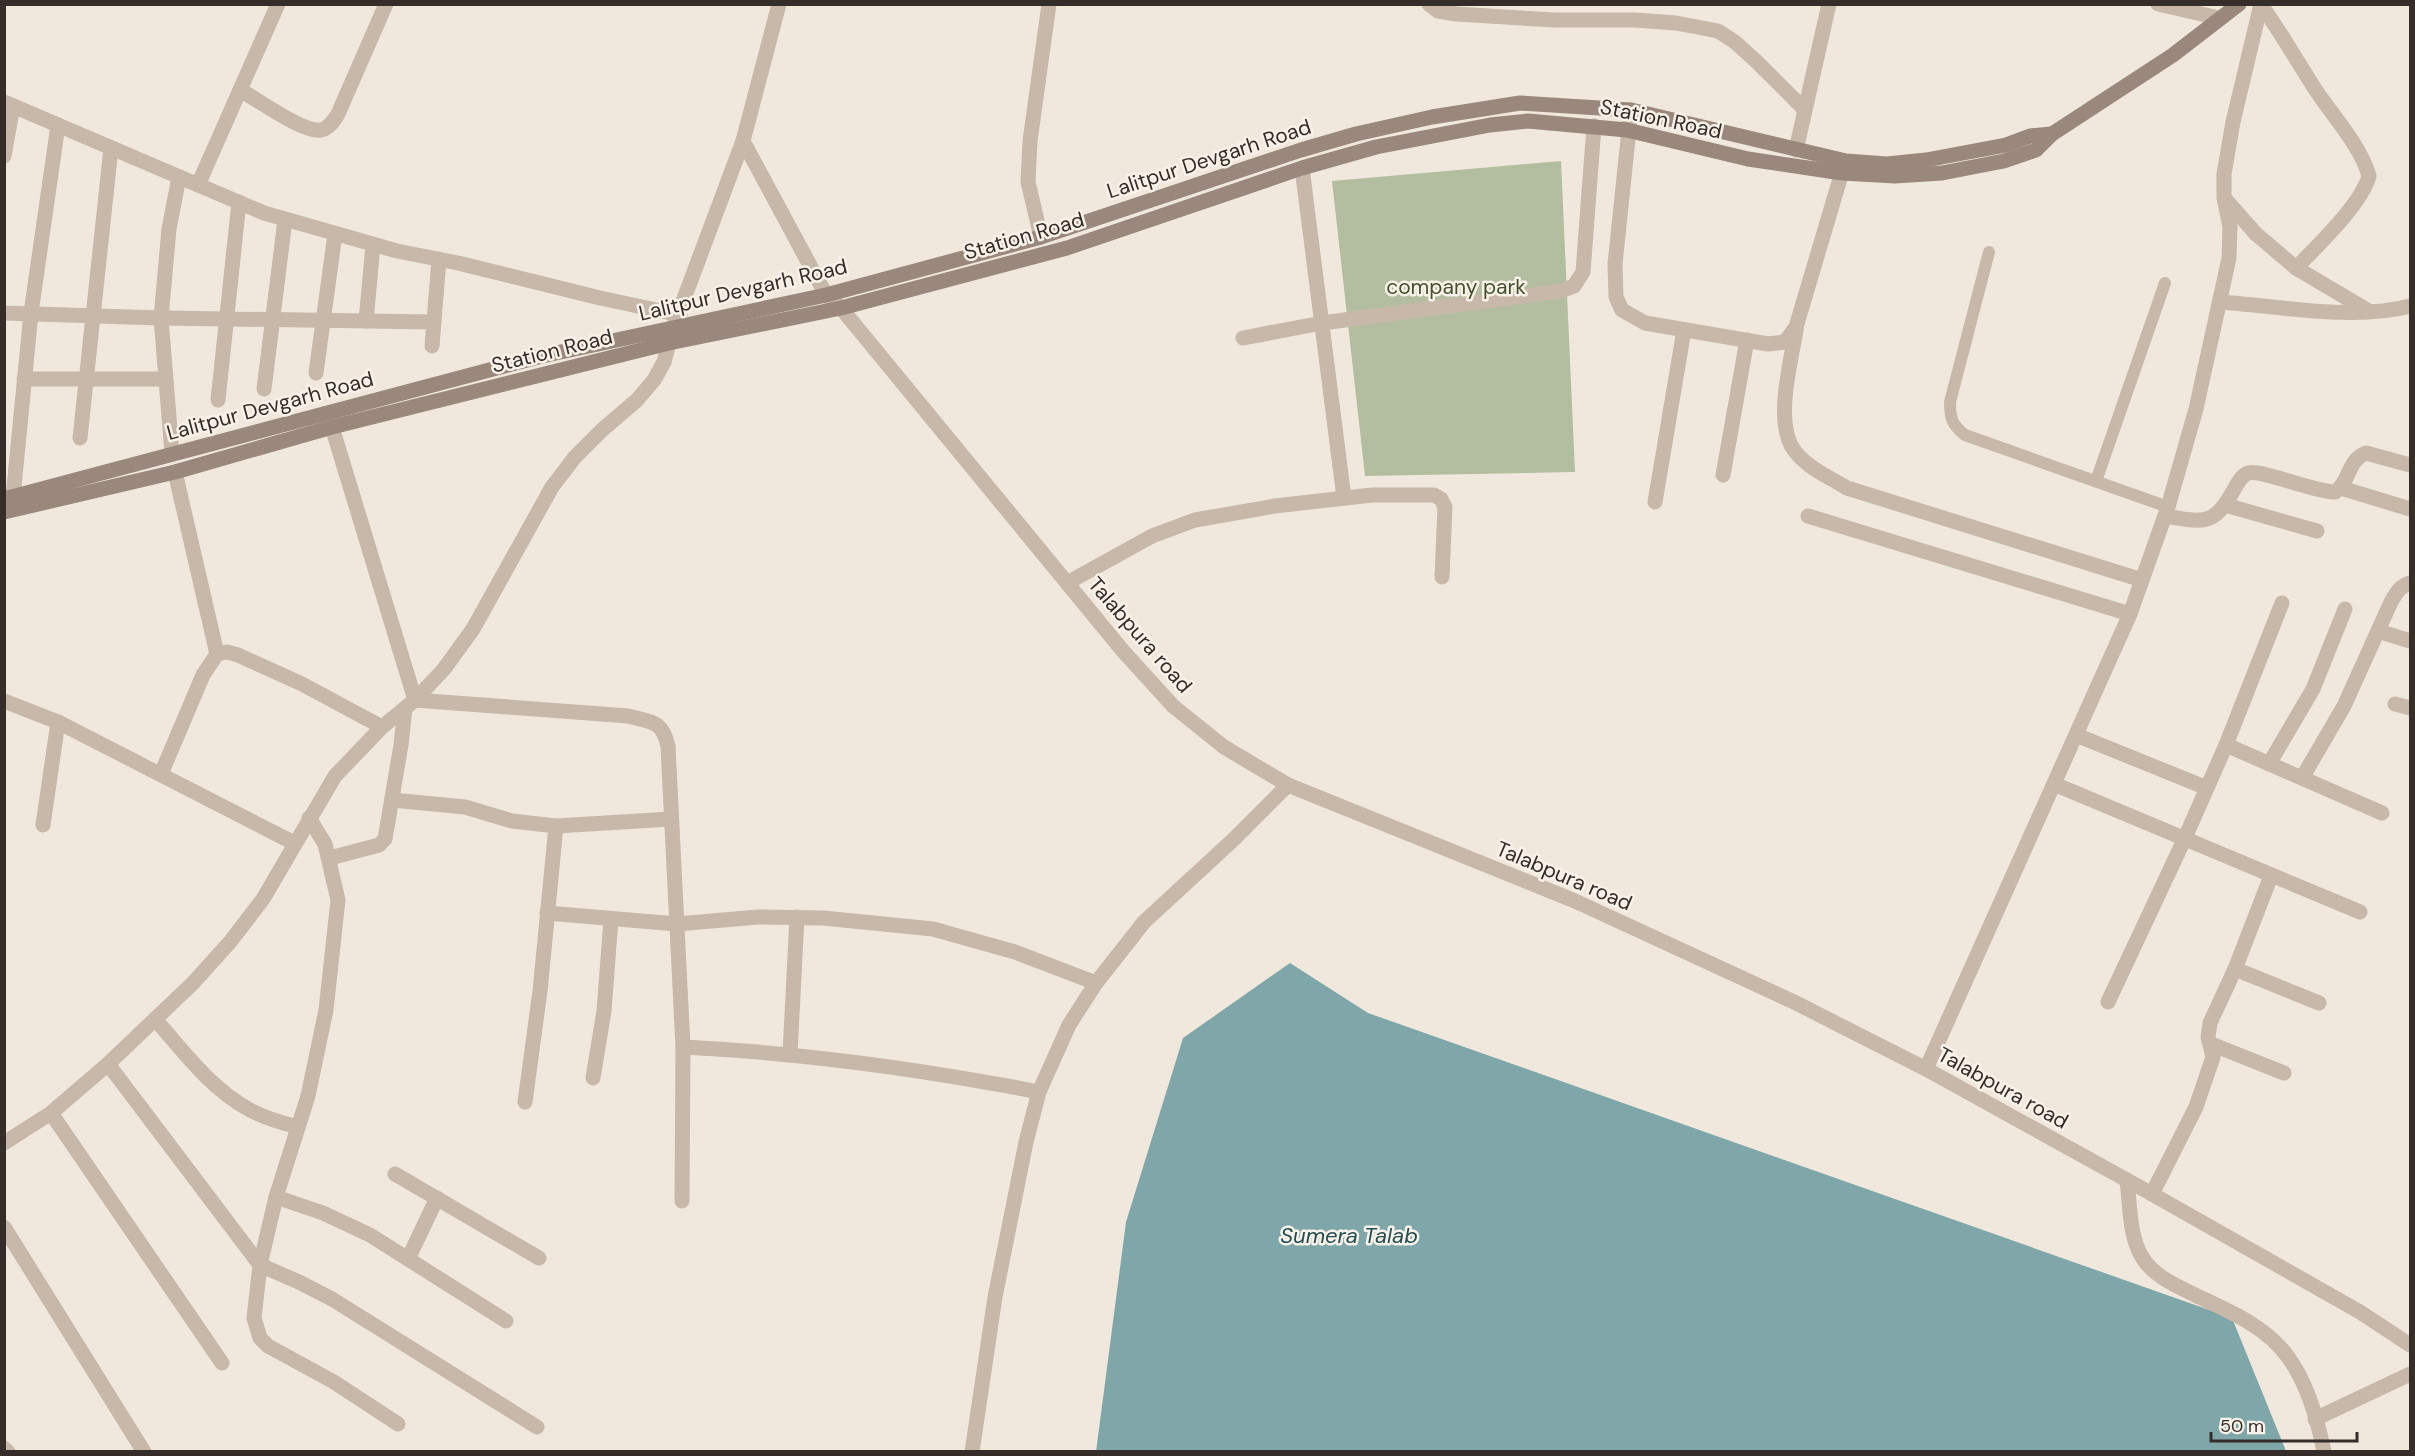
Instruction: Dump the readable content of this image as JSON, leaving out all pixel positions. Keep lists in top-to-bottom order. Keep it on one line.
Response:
{"streets":{"main road":["Station Road","Lalitpur Devgarh Road"],"street":["Talabpura road"]},"crossings":[["Station Road","Lalitpur Devgarh Road"],["Station Road","Talabpura road"],["Lalitpur Devgarh Road","Talabpura road"]],"water":["Sumera Talab"],"parks":["company park"],"scale_bar":"50 m"}
